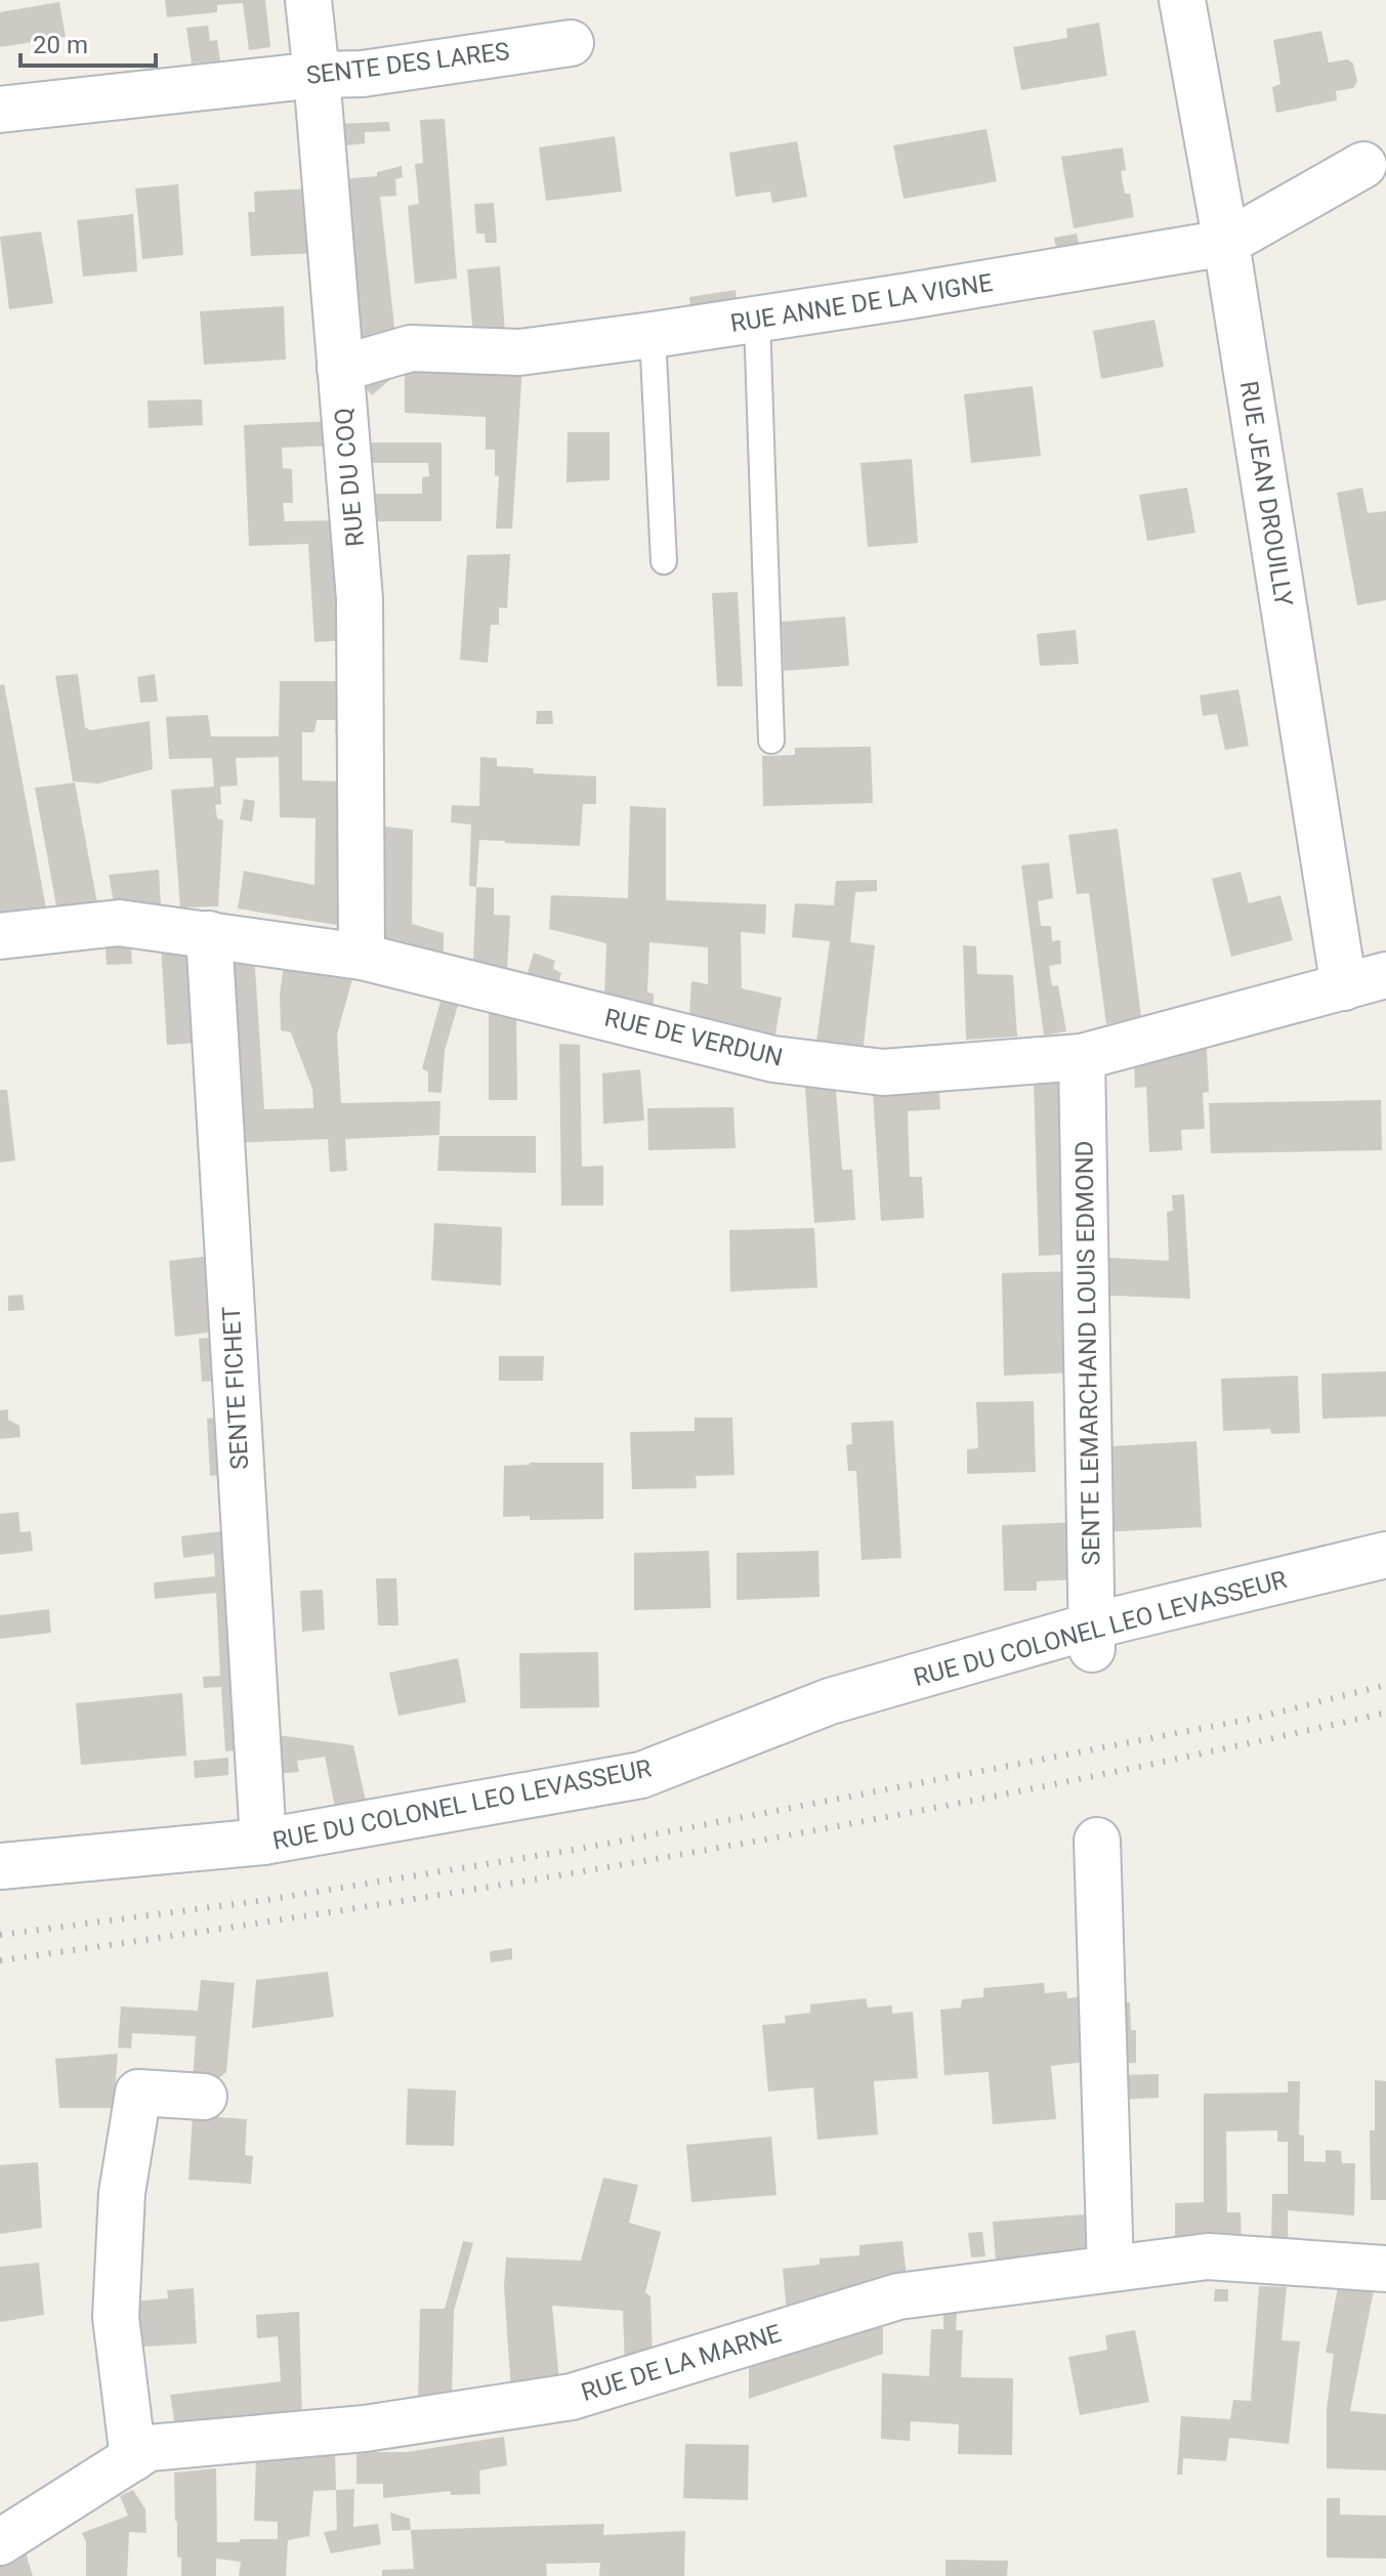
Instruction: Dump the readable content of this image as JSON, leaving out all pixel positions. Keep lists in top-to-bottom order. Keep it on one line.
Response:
{"streets":{"street":["SENTE DES LARES","RUE ANNE DE LA VIGNE","RUE DU COQ","RUE JEAN DROUILLY","RUE DE VERDUN","SENTE LEMARCHAND LOUIS EDMOND","SENTE FICHET","RUE DU COLONEL LEO LEVASSEUR","RUE DE LA MARNE"]},"crossings":[["SENTE DES LARES","RUE DU COQ"],["RUE ANNE DE LA VIGNE","RUE DU COQ"],["RUE ANNE DE LA VIGNE","RUE JEAN DROUILLY"],["RUE DU COQ","RUE DE VERDUN"],["RUE JEAN DROUILLY","RUE DE VERDUN"],["RUE DE VERDUN","SENTE LEMARCHAND LOUIS EDMOND"],["RUE DE VERDUN","SENTE FICHET"],["SENTE LEMARCHAND LOUIS EDMOND","RUE DU COLONEL LEO LEVASSEUR"],["SENTE FICHET","RUE DU COLONEL LEO LEVASSEUR"]],"scale_bar":"20 m"}
